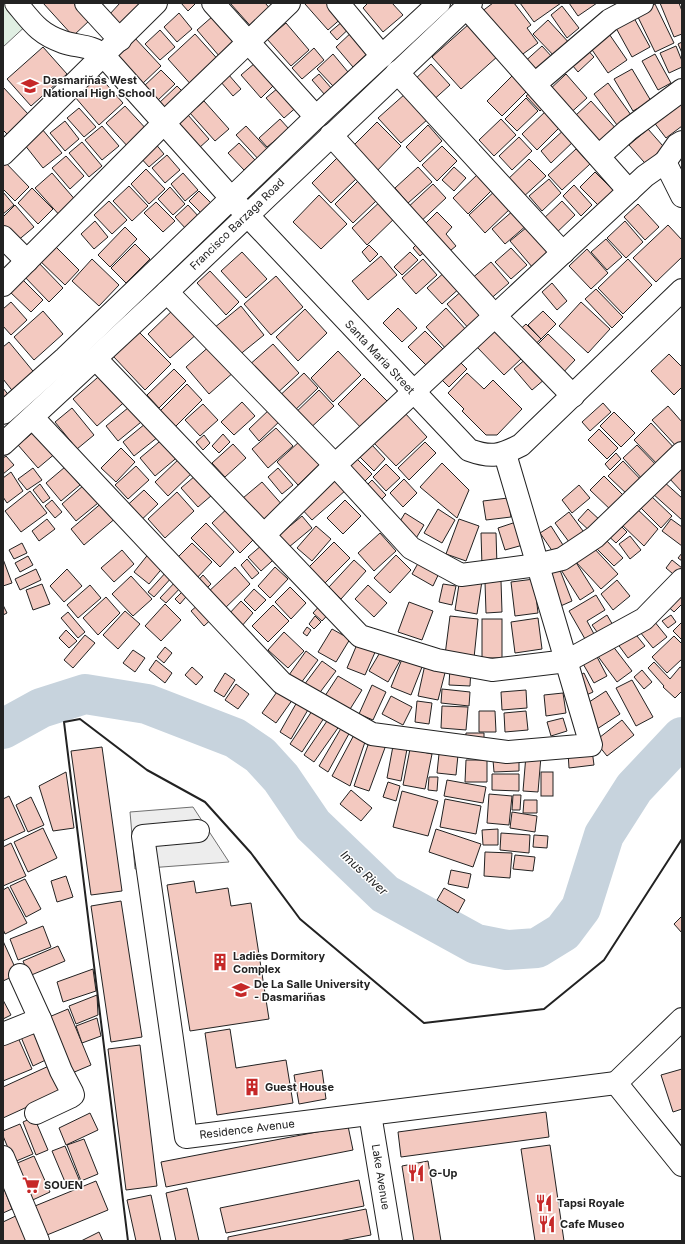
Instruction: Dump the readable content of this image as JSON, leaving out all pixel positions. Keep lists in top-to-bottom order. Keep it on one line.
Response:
{"streets":{"street":["Francisco Barzaga Road","Santa Maria Street","Residence Avenue","Lake Avenue"]},"crossings":[["Francisco Barzaga Road","Santa Maria Street"],["Residence Avenue","Lake Avenue"]],"water":["Imus River"],"places":{"school or university":["Dasmariñas West National High School","De La Salle University - Dasmariñas"],"building":["Ladies Dormitory Complex","Guest House"],"restaurant":["G-Up","Tapsi Royale","Cafe Museo"],"supermarket":["SOUEN"]}}
